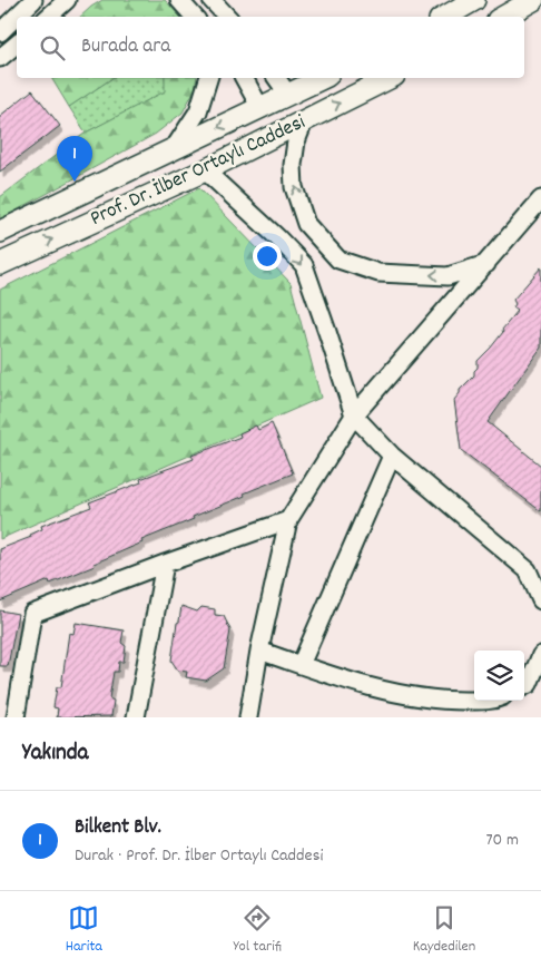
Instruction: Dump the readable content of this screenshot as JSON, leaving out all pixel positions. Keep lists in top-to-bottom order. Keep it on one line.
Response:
{"streets":{"street":["Prof. Dr. İlber Ortaylı Caddesi"]},"page":{"search":"Burada ara","pins":"1","heading":"Yakında","list":[{"mark":"1","name":"Bilkent Blv.","note":"Durak · Prof. Dr. İlber Ortaylı Caddesi","value":"70 m"}],"nav":["Harita","Yol tarifi","Kaydedilen"]}}
